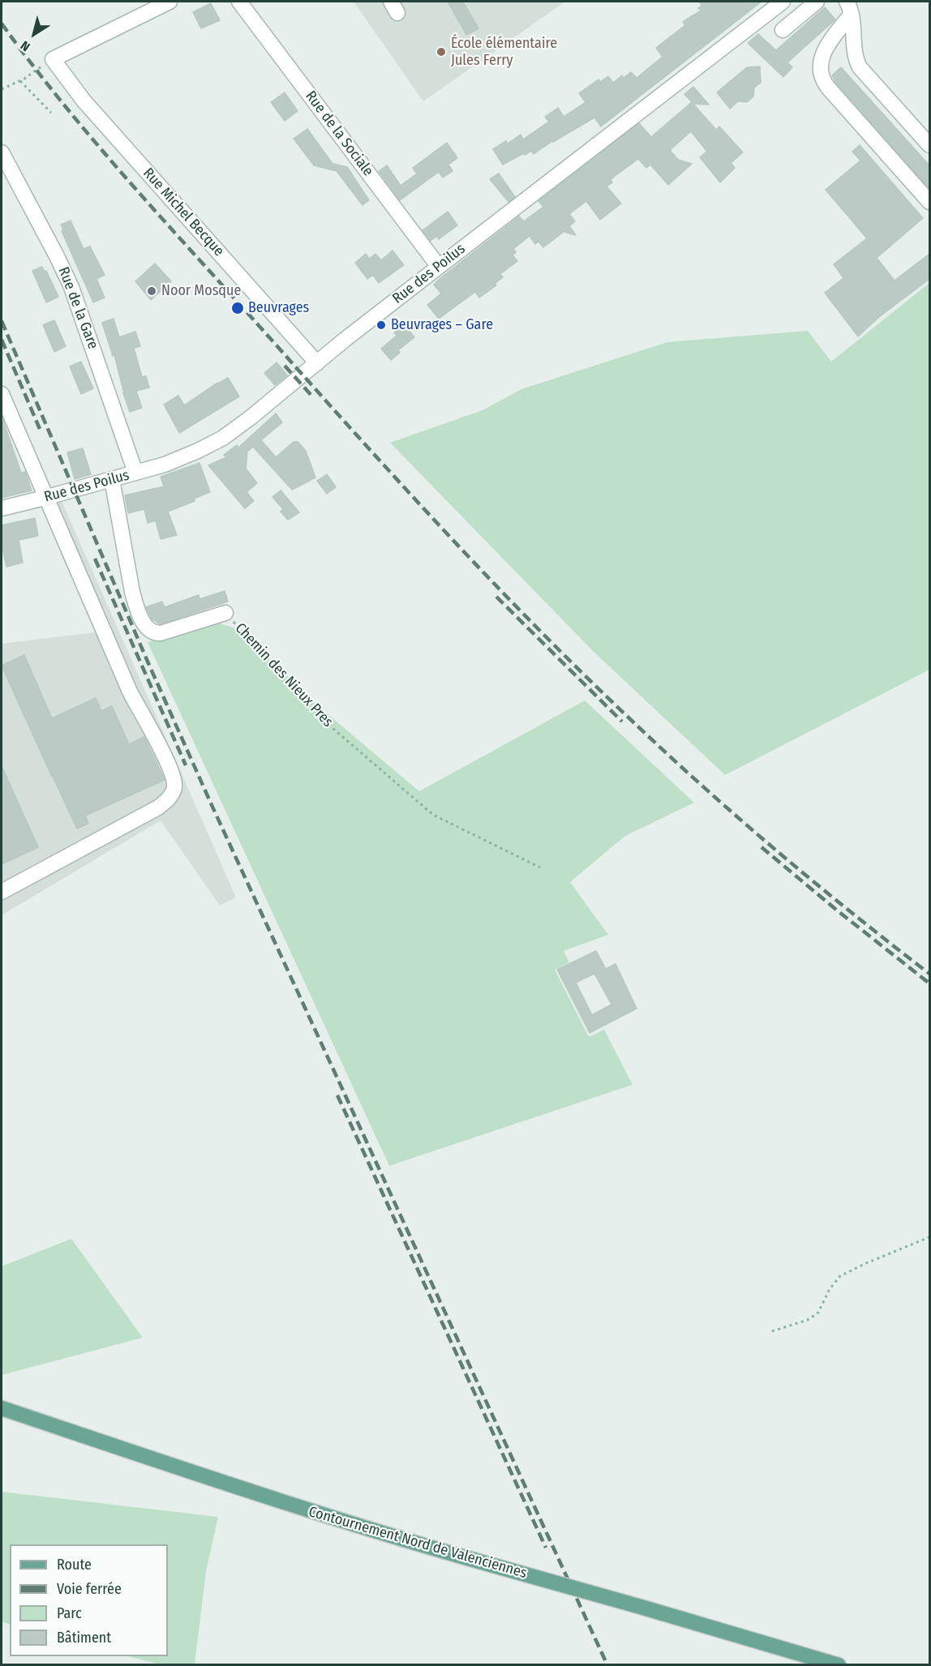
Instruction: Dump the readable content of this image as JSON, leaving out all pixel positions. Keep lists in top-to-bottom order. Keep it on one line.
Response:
{"streets":{"main road":["Contournement Nord de Valenciennes"],"street":["Rue de la Sociale","Rue Michel Becque","Rue des Poilus","Rue de la Gare","Chemin des Nieux Pres"]},"crossings":[["Rue de la Sociale","Rue des Poilus"],["Rue Michel Becque","Rue des Poilus"],["Rue des Poilus","Rue de la Gare"],["Rue des Poilus","Chemin des Nieux Pres"]],"places":["École élémentaire Jules Ferry","Noor Mosque","Beuvrages","Beuvrages – Gare"],"legend":["Route","Voie ferrée","Parc","Bâtiment"],"north":"bottom left"}
